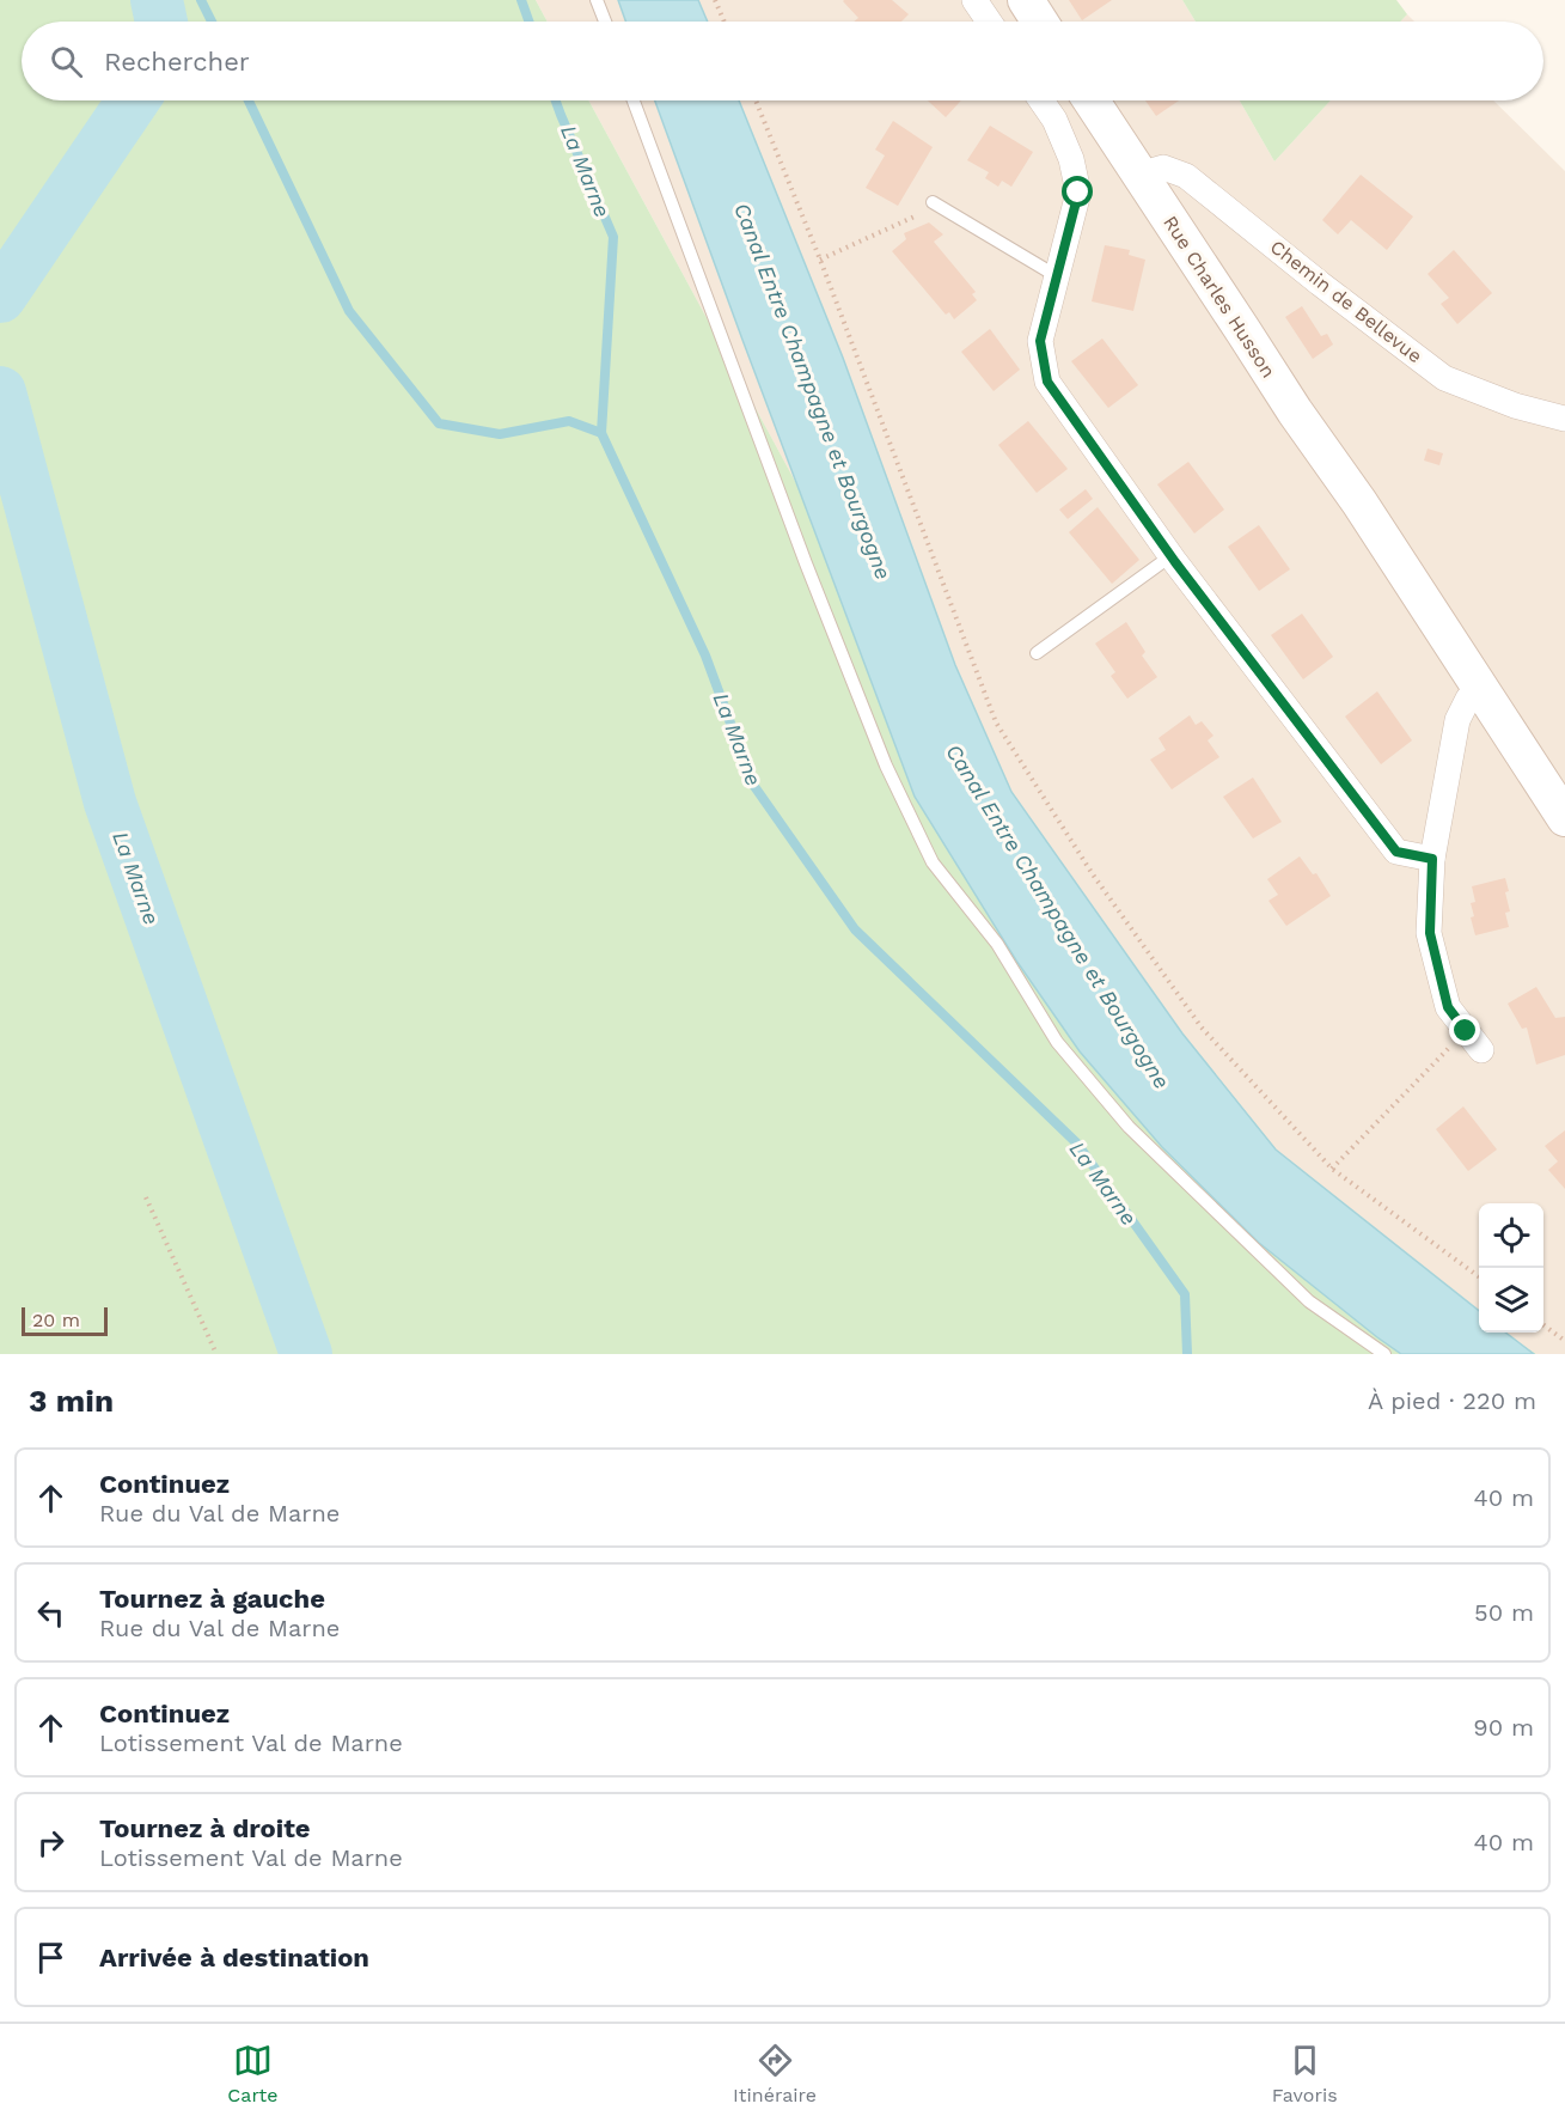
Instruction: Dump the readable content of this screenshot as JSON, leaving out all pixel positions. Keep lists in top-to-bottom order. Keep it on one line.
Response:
{"streets":{"street":["Rue Charles Husson","Chemin de Bellevue"]},"crossings":[["Rue Charles Husson","Chemin de Bellevue"]],"water":["La Marne","Canal Entre Champagne et Bourgogne"],"scale_bar":"20 m","page":{"search":"Rechercher","scale":"20 m","heading":["3 min","À pied · 220 m"],"list":[["Continuez","Rue du Val de Marne","40 m"],["Tournez à gauche","Rue du Val de Marne","50 m"],["Continuez","Lotissement Val de Marne","90 m"],["Tournez à droite","Lotissement Val de Marne","40 m"],"Arrivée à destination"],"nav":["Carte","Itinéraire","Favoris"]}}
